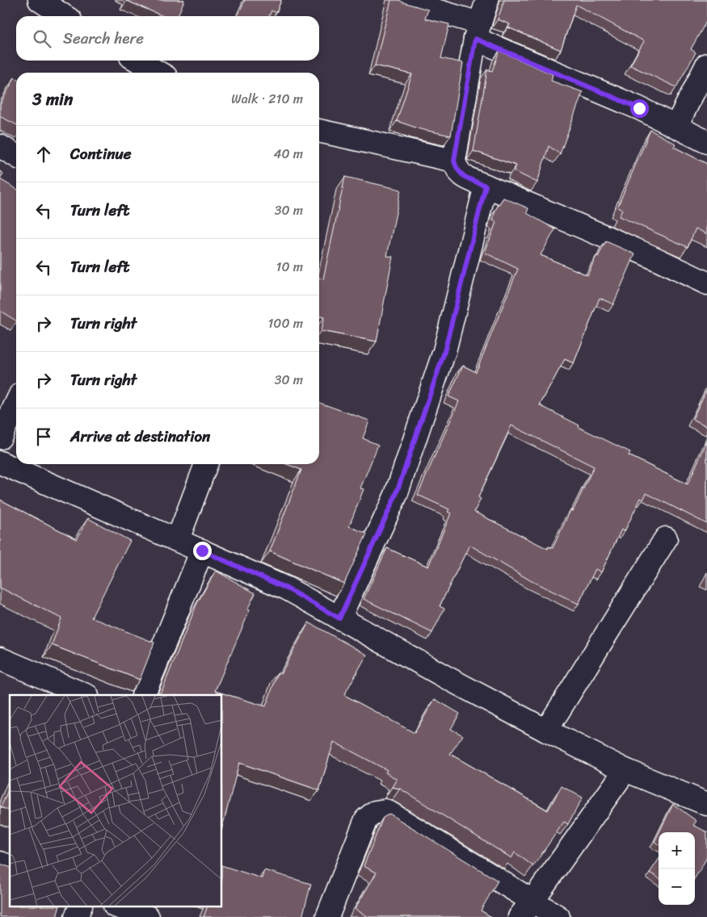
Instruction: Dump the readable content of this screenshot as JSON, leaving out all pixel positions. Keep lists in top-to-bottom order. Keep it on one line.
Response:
{"page":{"search":"Search here","heading":["3 min","Walk · 210 m"],"list":[["Continue","40 m"],["Turn left","30 m"],["Turn left","10 m"],["Turn right","100 m"],["Turn right","30 m"],"Arrive at destination"],"map_buttons":["+","−"]}}
